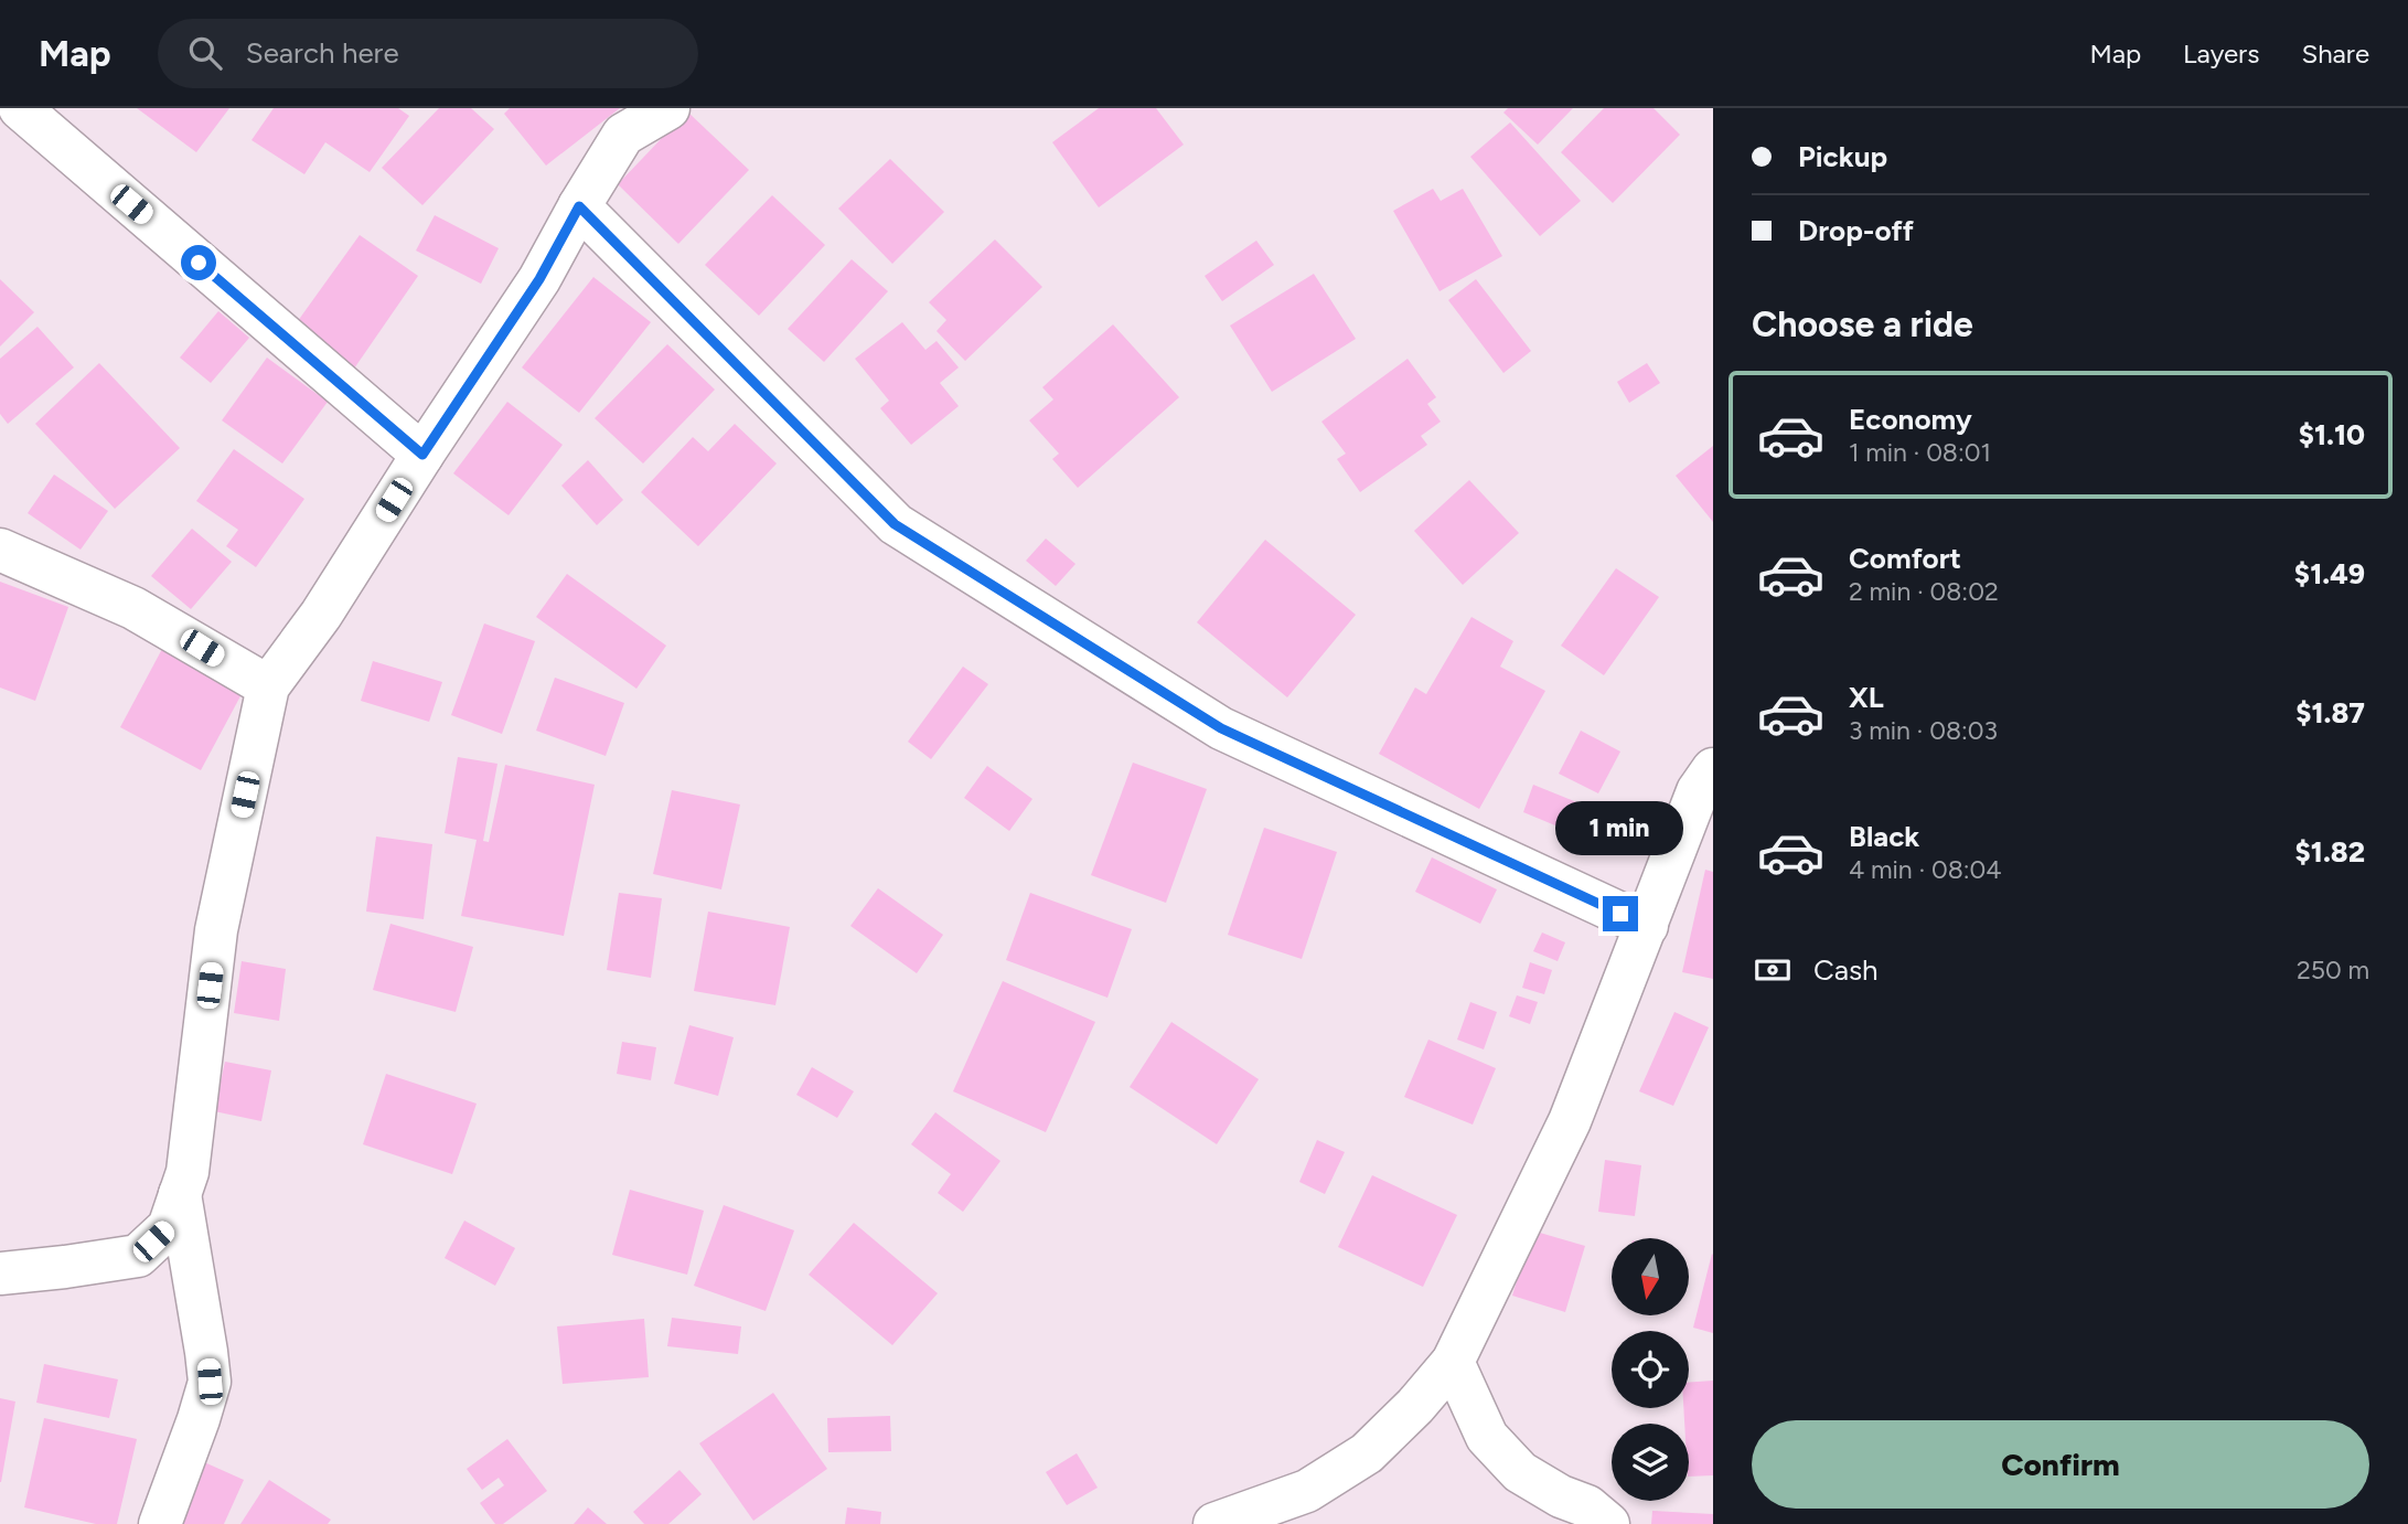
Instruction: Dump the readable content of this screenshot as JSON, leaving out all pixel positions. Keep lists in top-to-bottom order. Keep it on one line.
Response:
{"north":"bottom","page":{"header":"Map","search":"Search here","nav":["Map","Layers","Share"],"banner":["Pickup","Drop-off"],"heading":"Choose a ride","list":[{"name":"Economy","note":"1 min · 08:01","value":"$1.10"},{"name":"Comfort","note":"2 min · 08:02","value":"$1.49"},{"name":"XL","note":"3 min · 08:03","value":"$1.87"},{"name":"Black","note":"4 min · 08:04","value":"$1.82"}],"bubble":"1 min","pay":["Cash","250 m"],"buttons":"Confirm"}}
